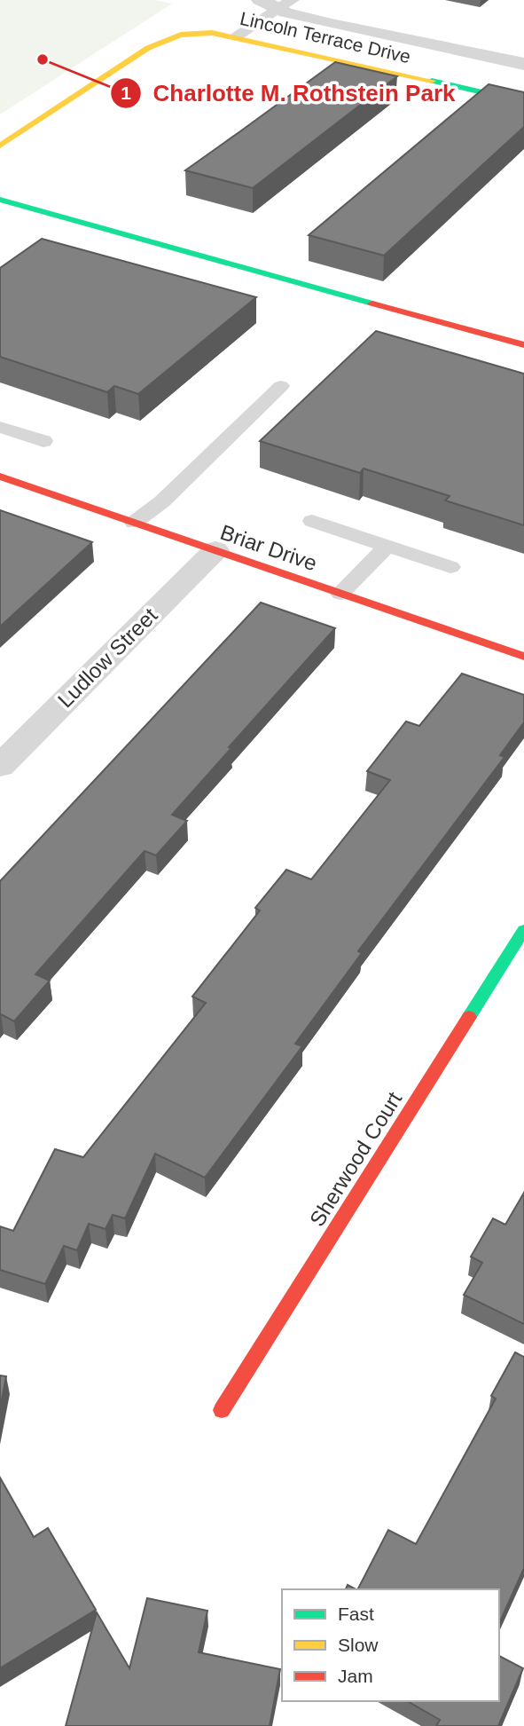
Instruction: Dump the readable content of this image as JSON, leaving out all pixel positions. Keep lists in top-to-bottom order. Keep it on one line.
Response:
{"streets":{"street":["Lincoln Terrace Drive","Briar Drive","Ludlow Street","Sherwood Court"]},"crossings":[["Briar Drive","Ludlow Street"]],"places":["Charlotte M. Rothstein Park"],"legend":["Fast","Slow","Jam"]}
